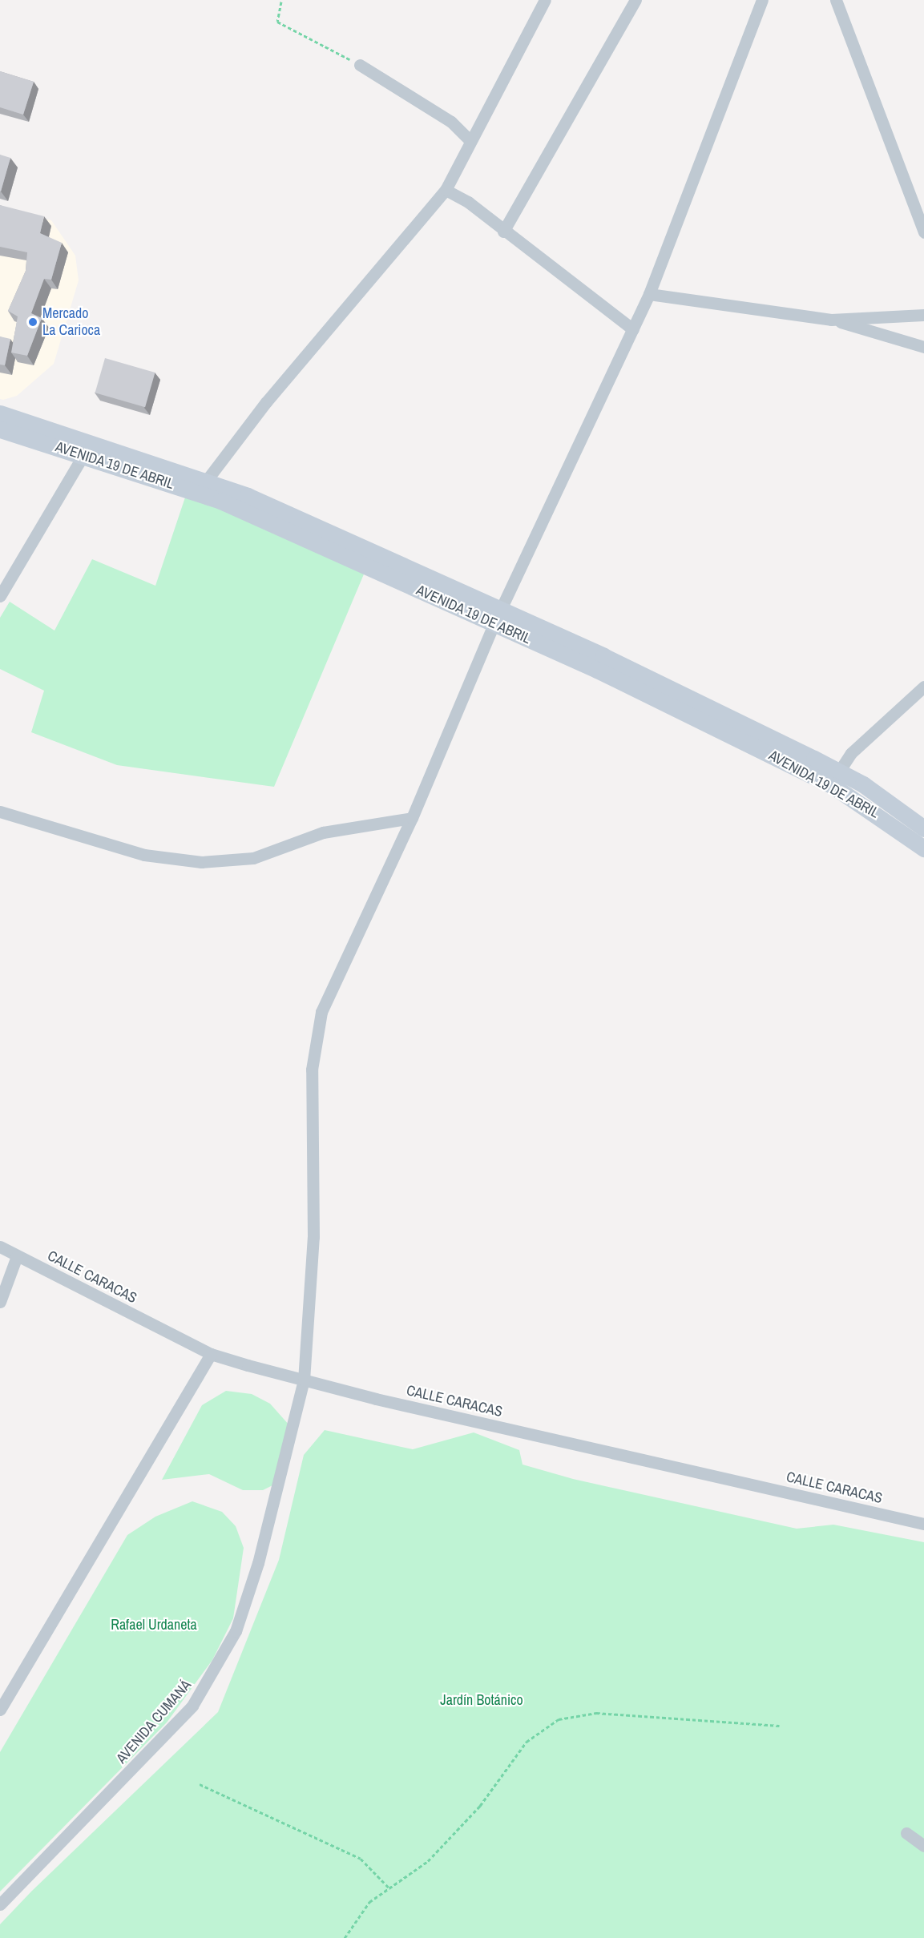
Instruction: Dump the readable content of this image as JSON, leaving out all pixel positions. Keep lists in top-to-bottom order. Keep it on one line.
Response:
{"streets":{"street":["AVENIDA 19 DE ABRIL","CALLE CARACAS","AVENIDA CUMANÁ"]},"crossings":[["AVENIDA 19 DE ABRIL","AVENIDA CUMANÁ"],["CALLE CARACAS","AVENIDA CUMANÁ"]],"parks":["Rafael Urdaneta","Jardín Botánico"],"places":["Mercado La Carioca"]}
